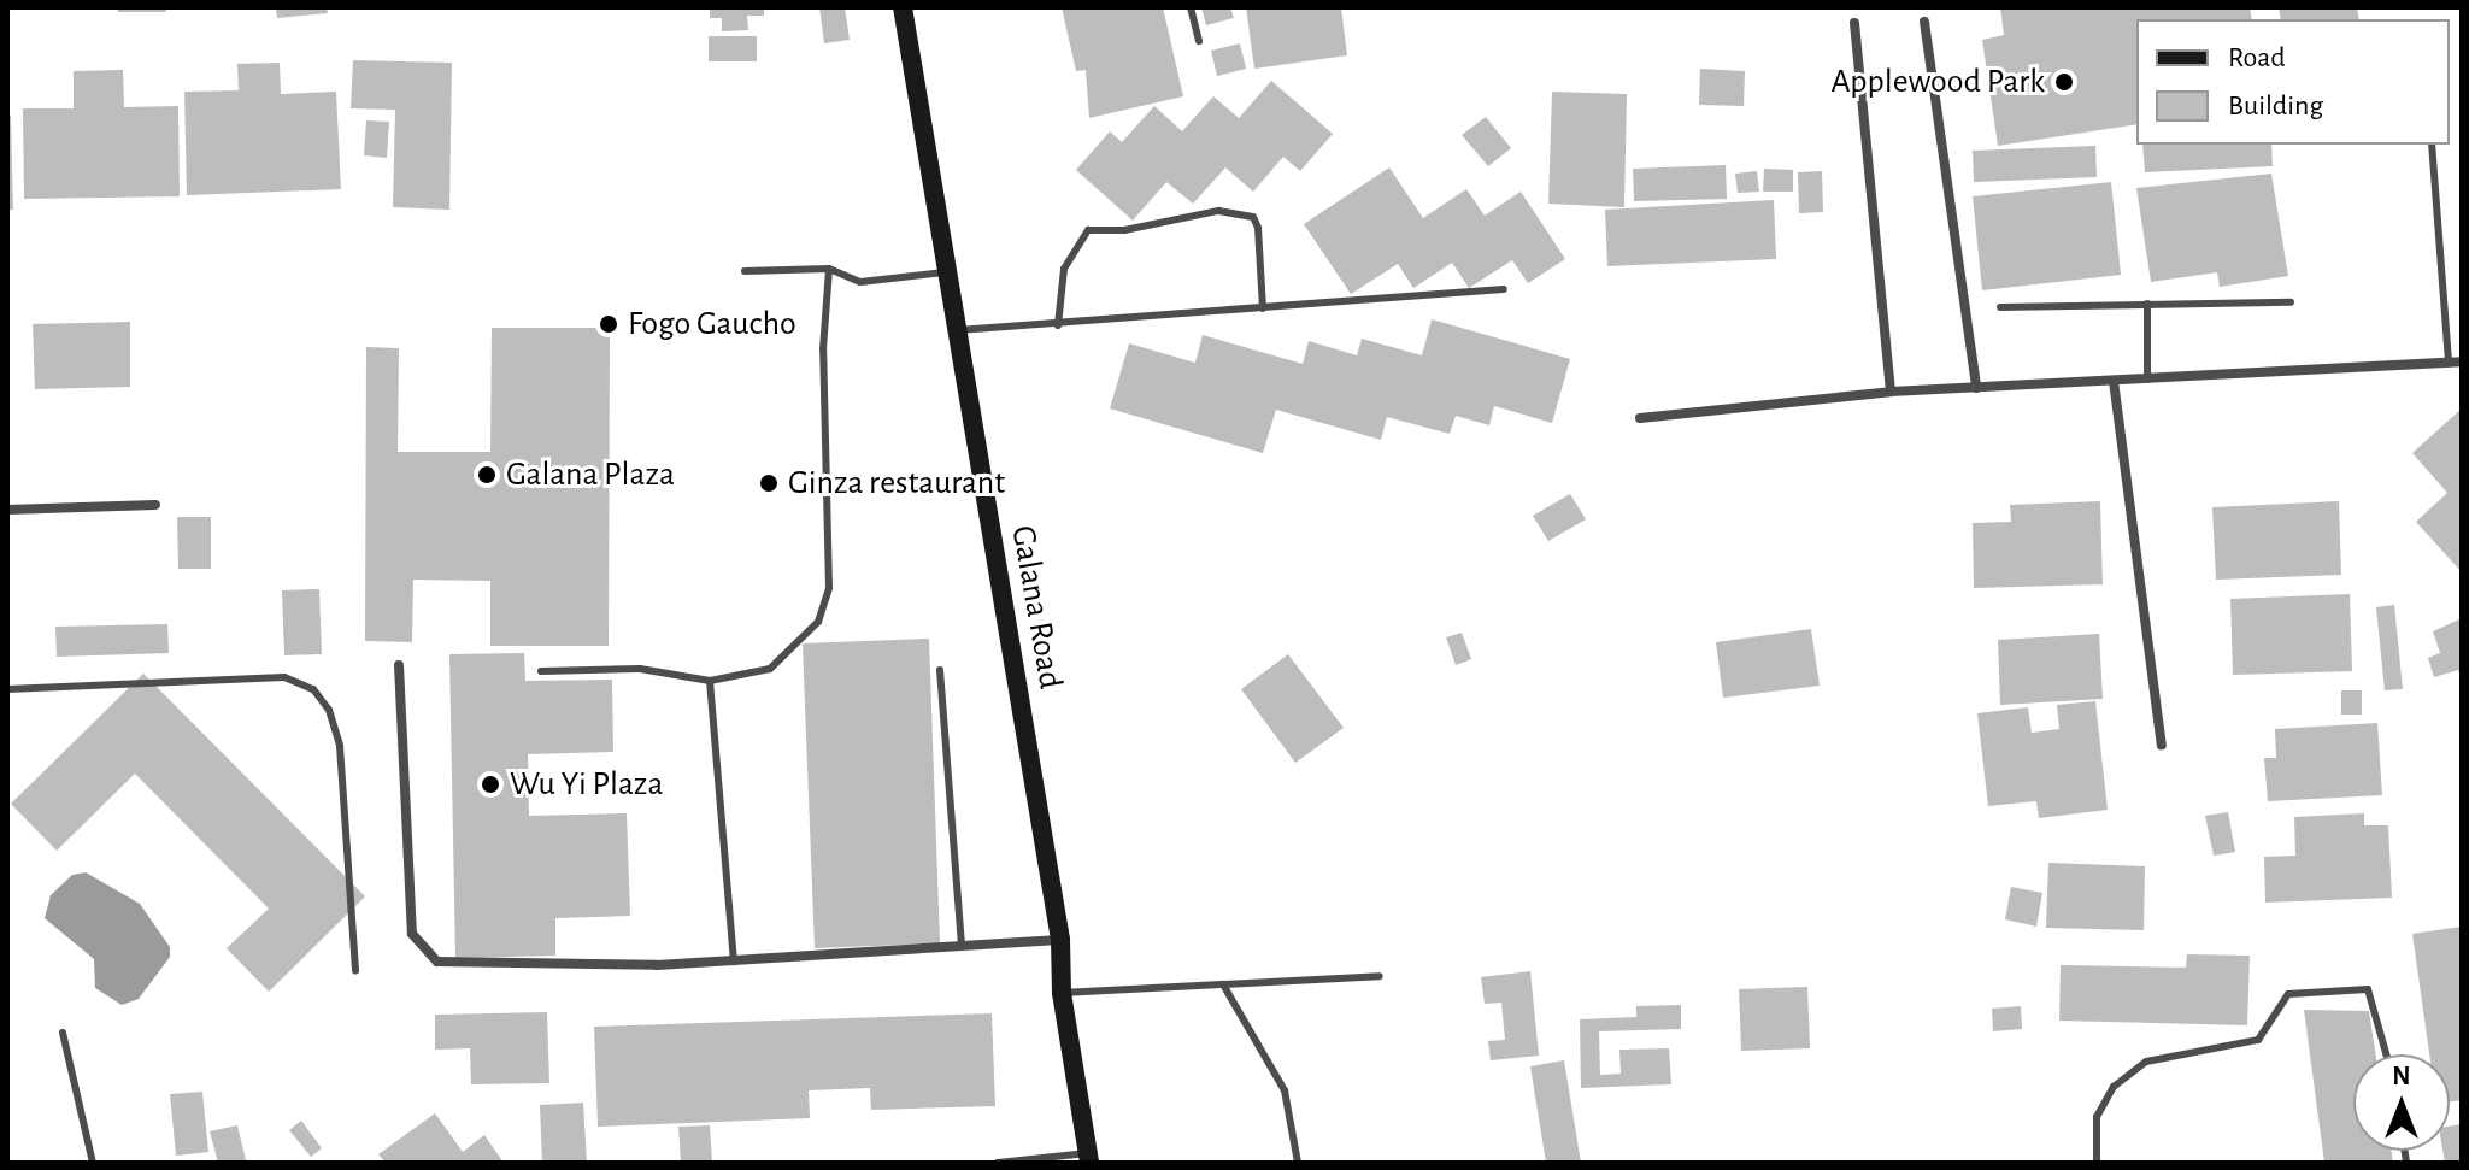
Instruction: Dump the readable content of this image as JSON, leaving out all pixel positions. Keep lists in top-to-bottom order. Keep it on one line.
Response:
{"streets":{"main road":["Galana Road"]},"places":["Applewood Park","Fogo Gaucho","Galana Plaza","Ginza restaurant","Wu Yi Plaza"],"legend":["Road","Building"],"north":"top"}
